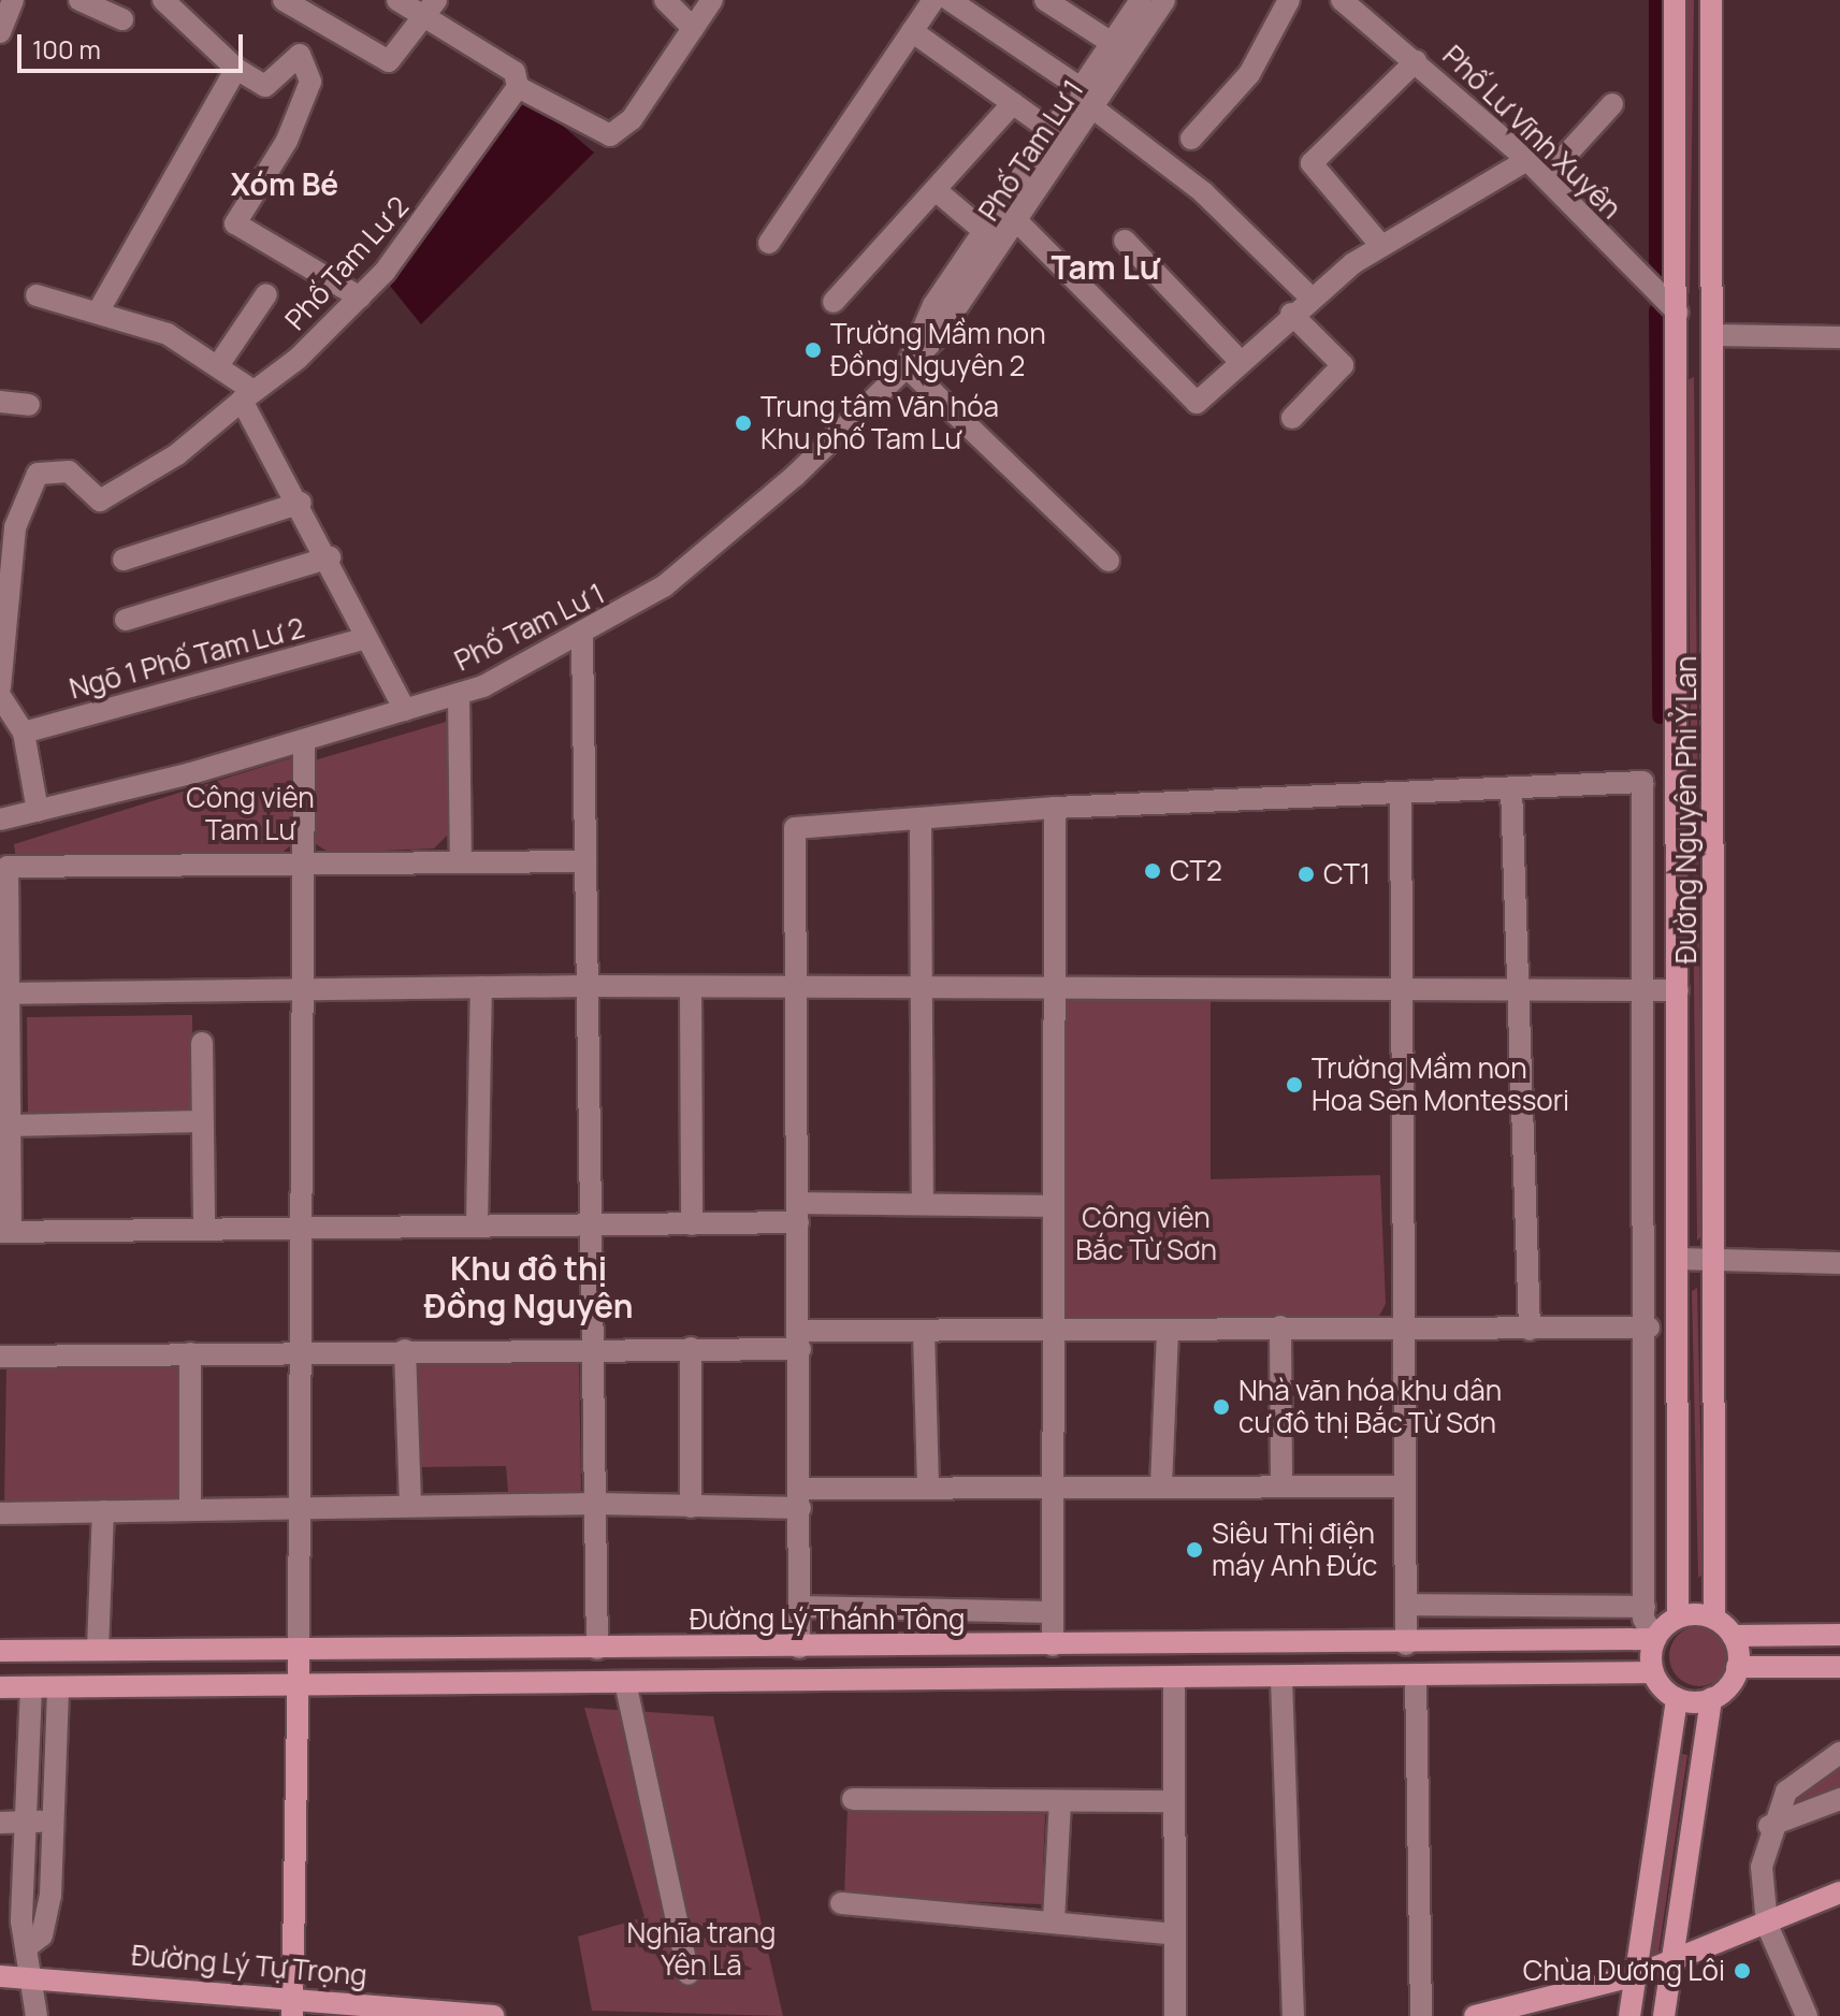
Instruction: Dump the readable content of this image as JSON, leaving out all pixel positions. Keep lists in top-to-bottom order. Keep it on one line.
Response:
{"streets":{"main road":["Đường Nguyên Phi Ỷ Lan","Đường Lý Thánh Tông","Đường Lý Tự Trọng"],"street":["Phố Lư Vĩnh Xuyên","Phố Tam Lư 1","Phố Tam Lư 2","Ngõ 1 Phố Tam Lư 2"]},"crossings":[["Phố Lư Vĩnh Xuyên","Đường Nguyên Phi Ỷ Lan"],["Đường Nguyên Phi Ỷ Lan","Đường Lý Thánh Tông"]],"districts":["Xóm Bé","Tam Lư","Khu đô thị Đồng Nguyên"],"parks":["Công viên Tam Lư","Công viên Bắc Từ Sơn","Nghĩa trang Yên Lã"],"places":["Trường Mầm non Đồng Nguyên 2","Trung tâm Văn hóa Khu phố Tam Lư","CT2","CT1","Trường Mầm non Hoa Sen Montessori","Nhà văn hóa khu dân cư đô thị Bắc Từ Sơn","Siêu Thị điện máy Anh Đức","Chùa Dương Lôi"],"scale_bar":"100 m"}
